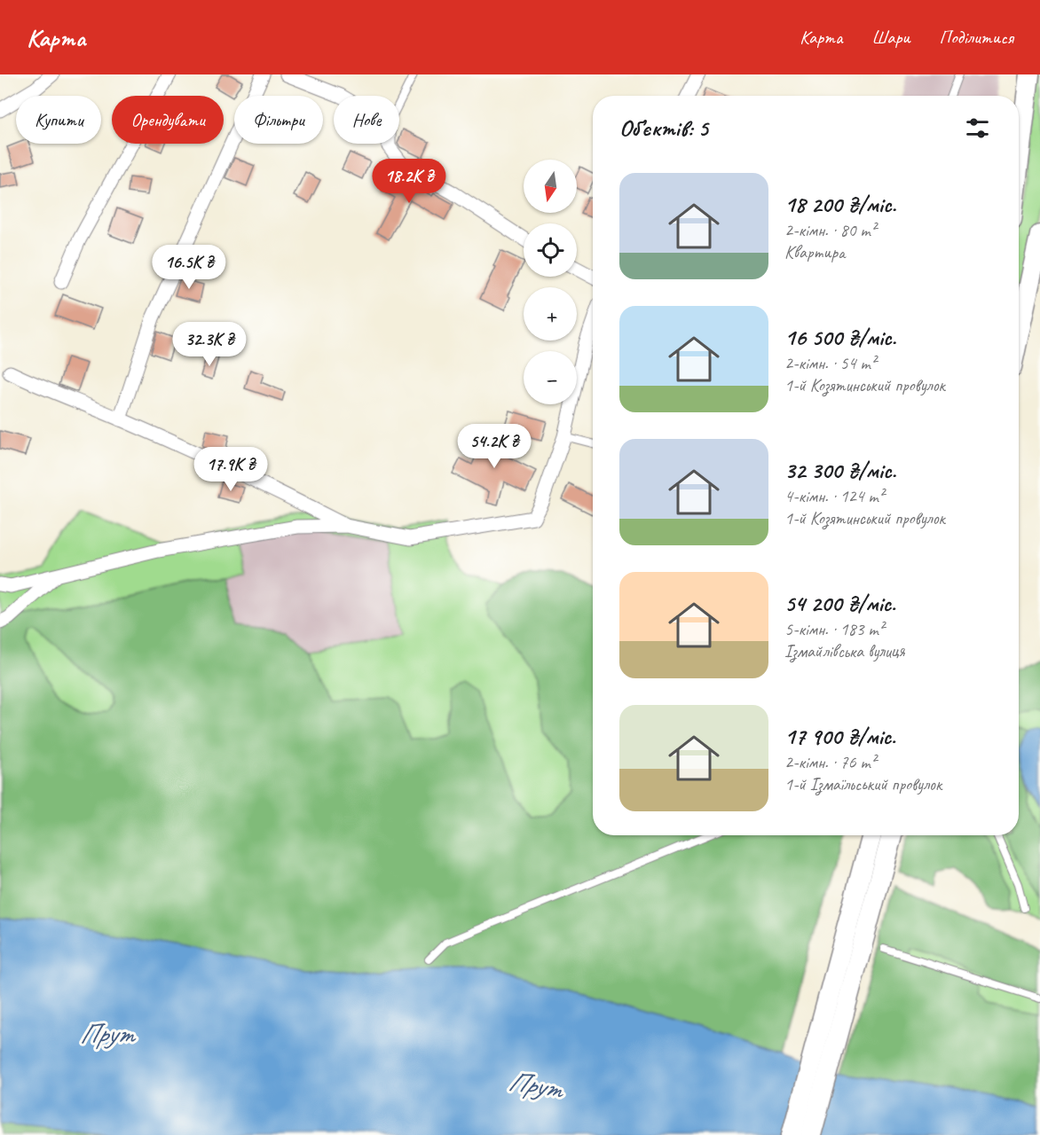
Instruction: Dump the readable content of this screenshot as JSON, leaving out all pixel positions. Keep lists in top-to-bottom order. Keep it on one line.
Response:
{"water":["Прут"],"north":"bottom","page":{"header":"Карта","nav":["Карта","Шари","Поділитися"],"chip":["Купити","Орендувати","Фільтри","Нове"],"heading":"Об’єктів: 5","price":["18.2K ₴","16.5K ₴","32.3K ₴","54.2K ₴","17.9K ₴"],"map_buttons":["+","−"],"list":[{"name":"18 200 ₴/міс.","note":"2-кімн. · 80 m² · Квартира"},{"name":"16 500 ₴/міс.","note":"2-кімн. · 54 m² · 1-й Козятинський провулок"},{"name":"32 300 ₴/міс.","note":"4-кімн. · 124 m² · 1-й Козятинський провулок"},{"name":"54 200 ₴/міс.","note":"5-кімн. · 183 m² · Ізмайлівська вулиця"},{"name":"17 900 ₴/міс.","note":"2-кімн. · 76 m² · 1-й Ізмаїльський провулок"}]}}
